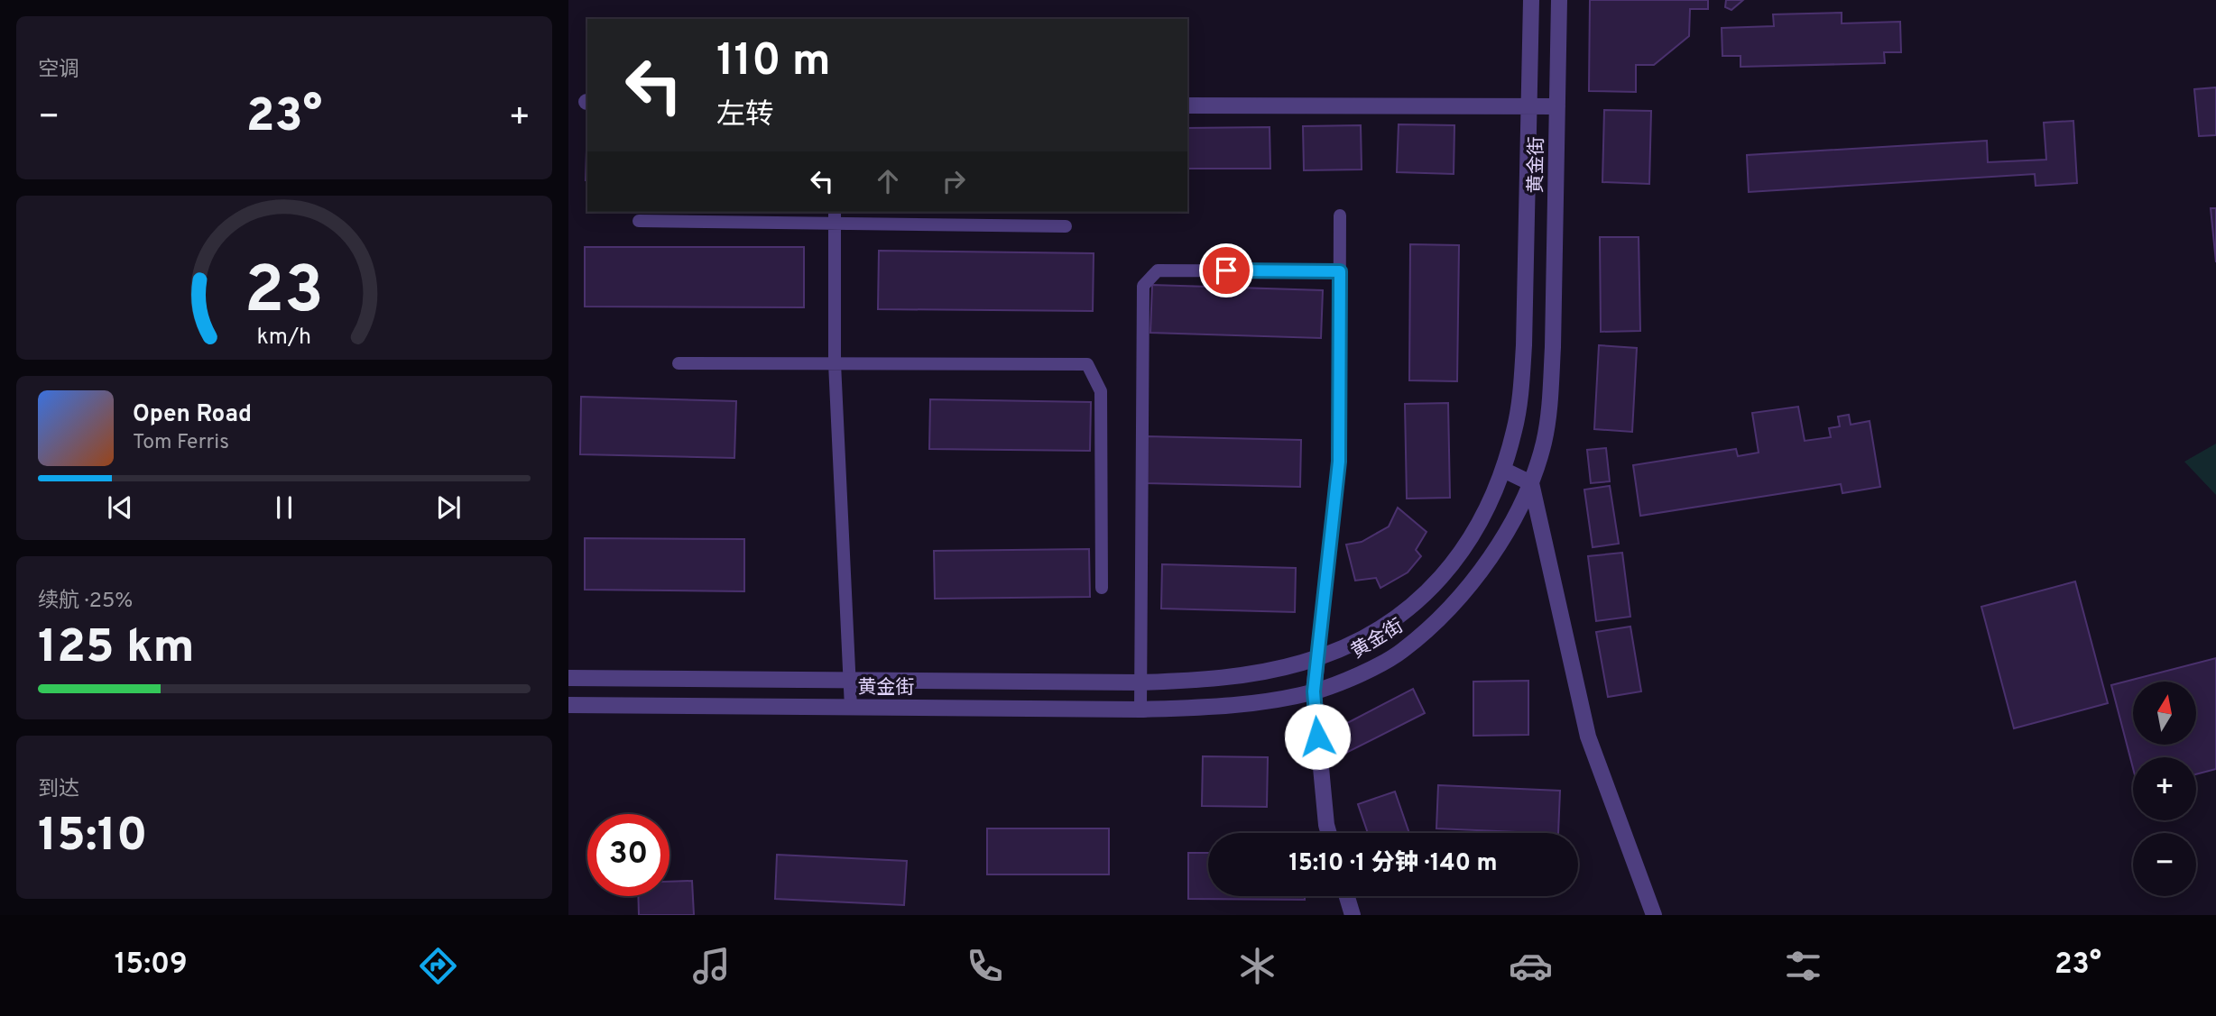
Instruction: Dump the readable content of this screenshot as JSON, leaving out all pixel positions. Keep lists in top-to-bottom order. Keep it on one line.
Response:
{"streets":{"street":["黄金街"]},"north":"top","page":{"tile":["空调",["续航 · 25%","125 km"],["到达","15:10"]],"turn":["110 m","左转"],"heat":["−","23°","+"],"song":["Open Road","Tom Ferris"],"map_buttons":["+","−"],"limit":"30","trip":"15:10 · 1 分钟 · 140 m","tabs":["15:09","23°"],"gauge":["23","km/h"]}}
